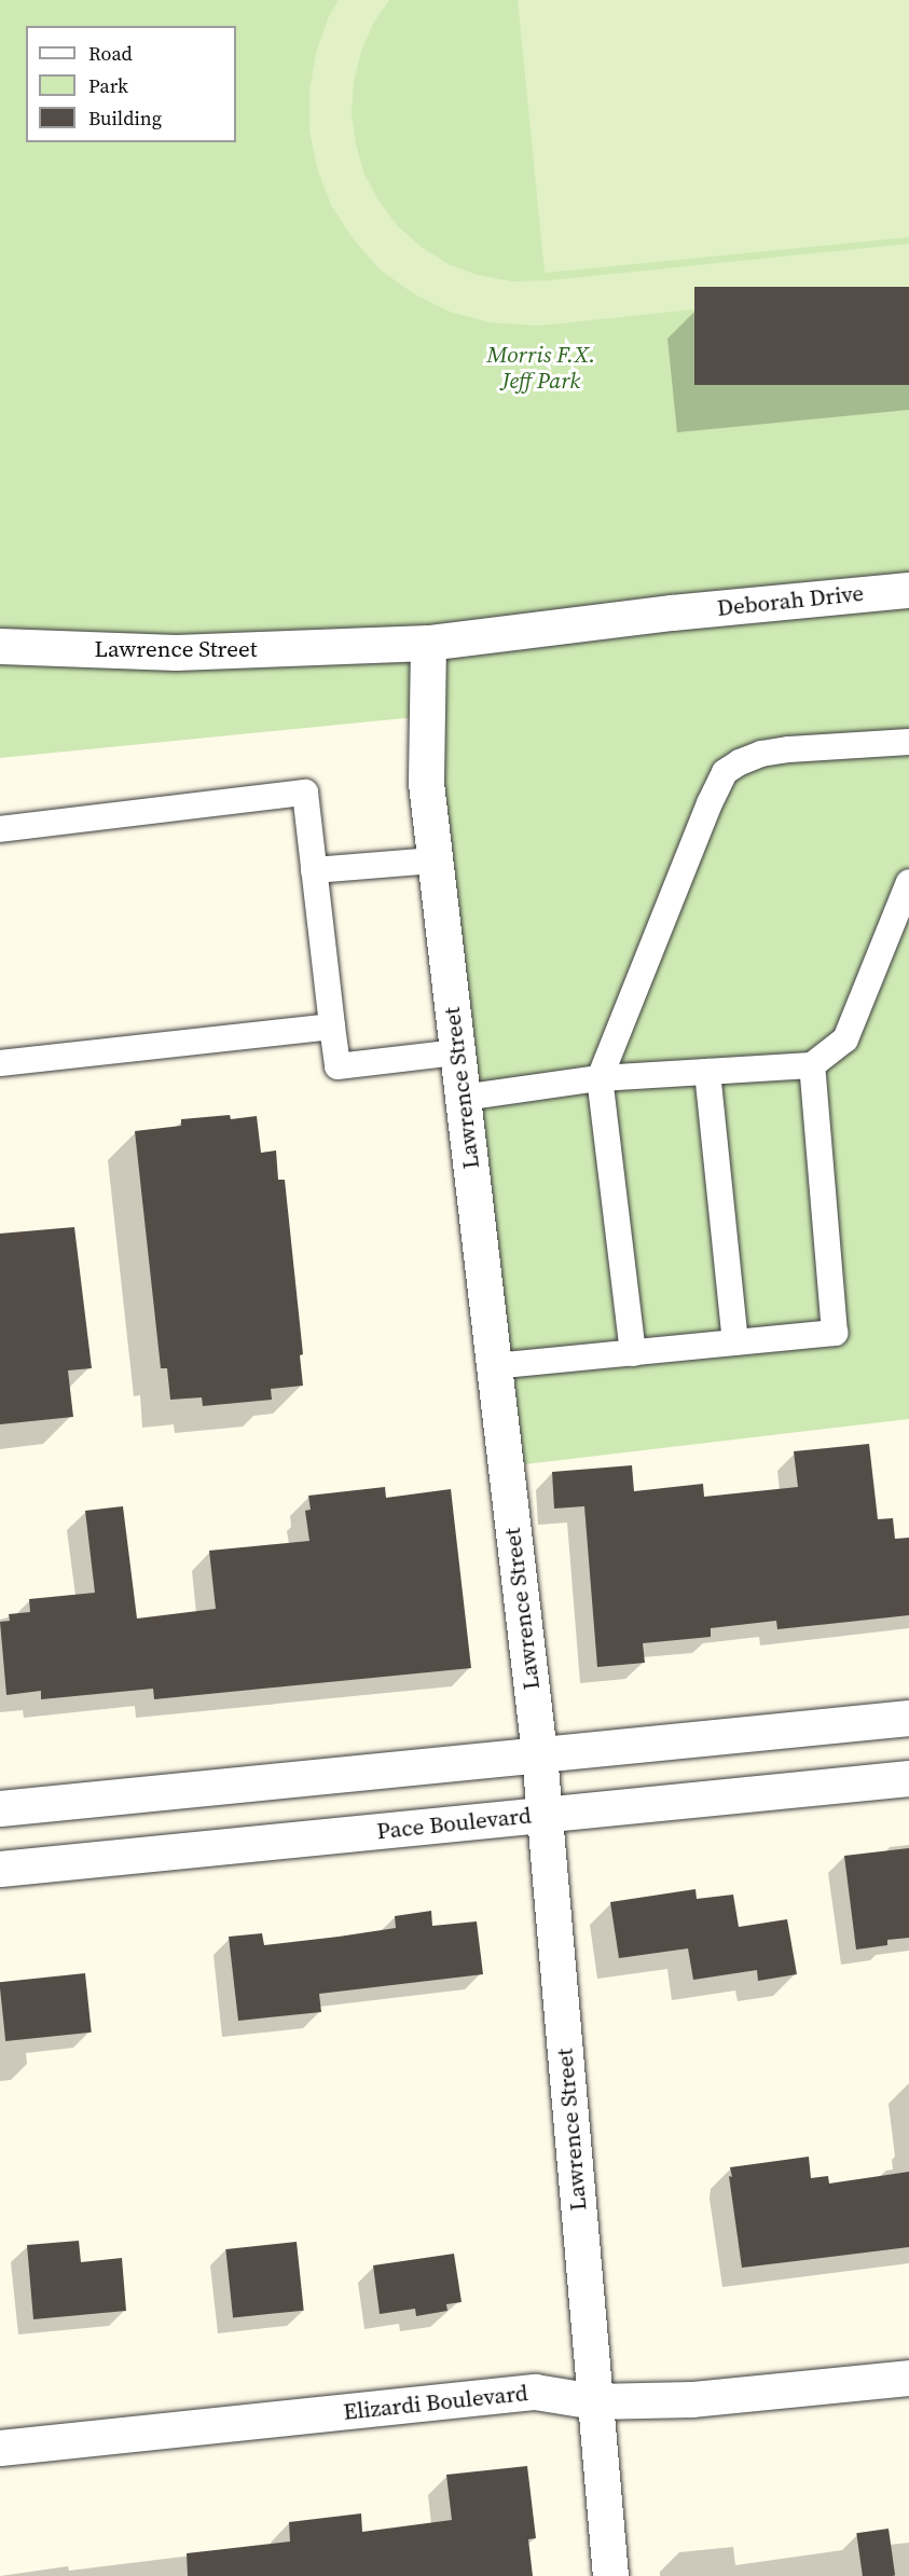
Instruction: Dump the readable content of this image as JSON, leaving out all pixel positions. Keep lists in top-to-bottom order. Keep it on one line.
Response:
{"streets":{"street":["Deborah Drive","Lawrence Street","Pace Boulevard","Elizardi Boulevard"]},"crossings":[["Deborah Drive","Lawrence Street"],["Lawrence Street","Pace Boulevard"],["Lawrence Street","Elizardi Boulevard"]],"parks":["Morris F.X. Jeff Park"],"legend":["Road","Park","Building"]}
